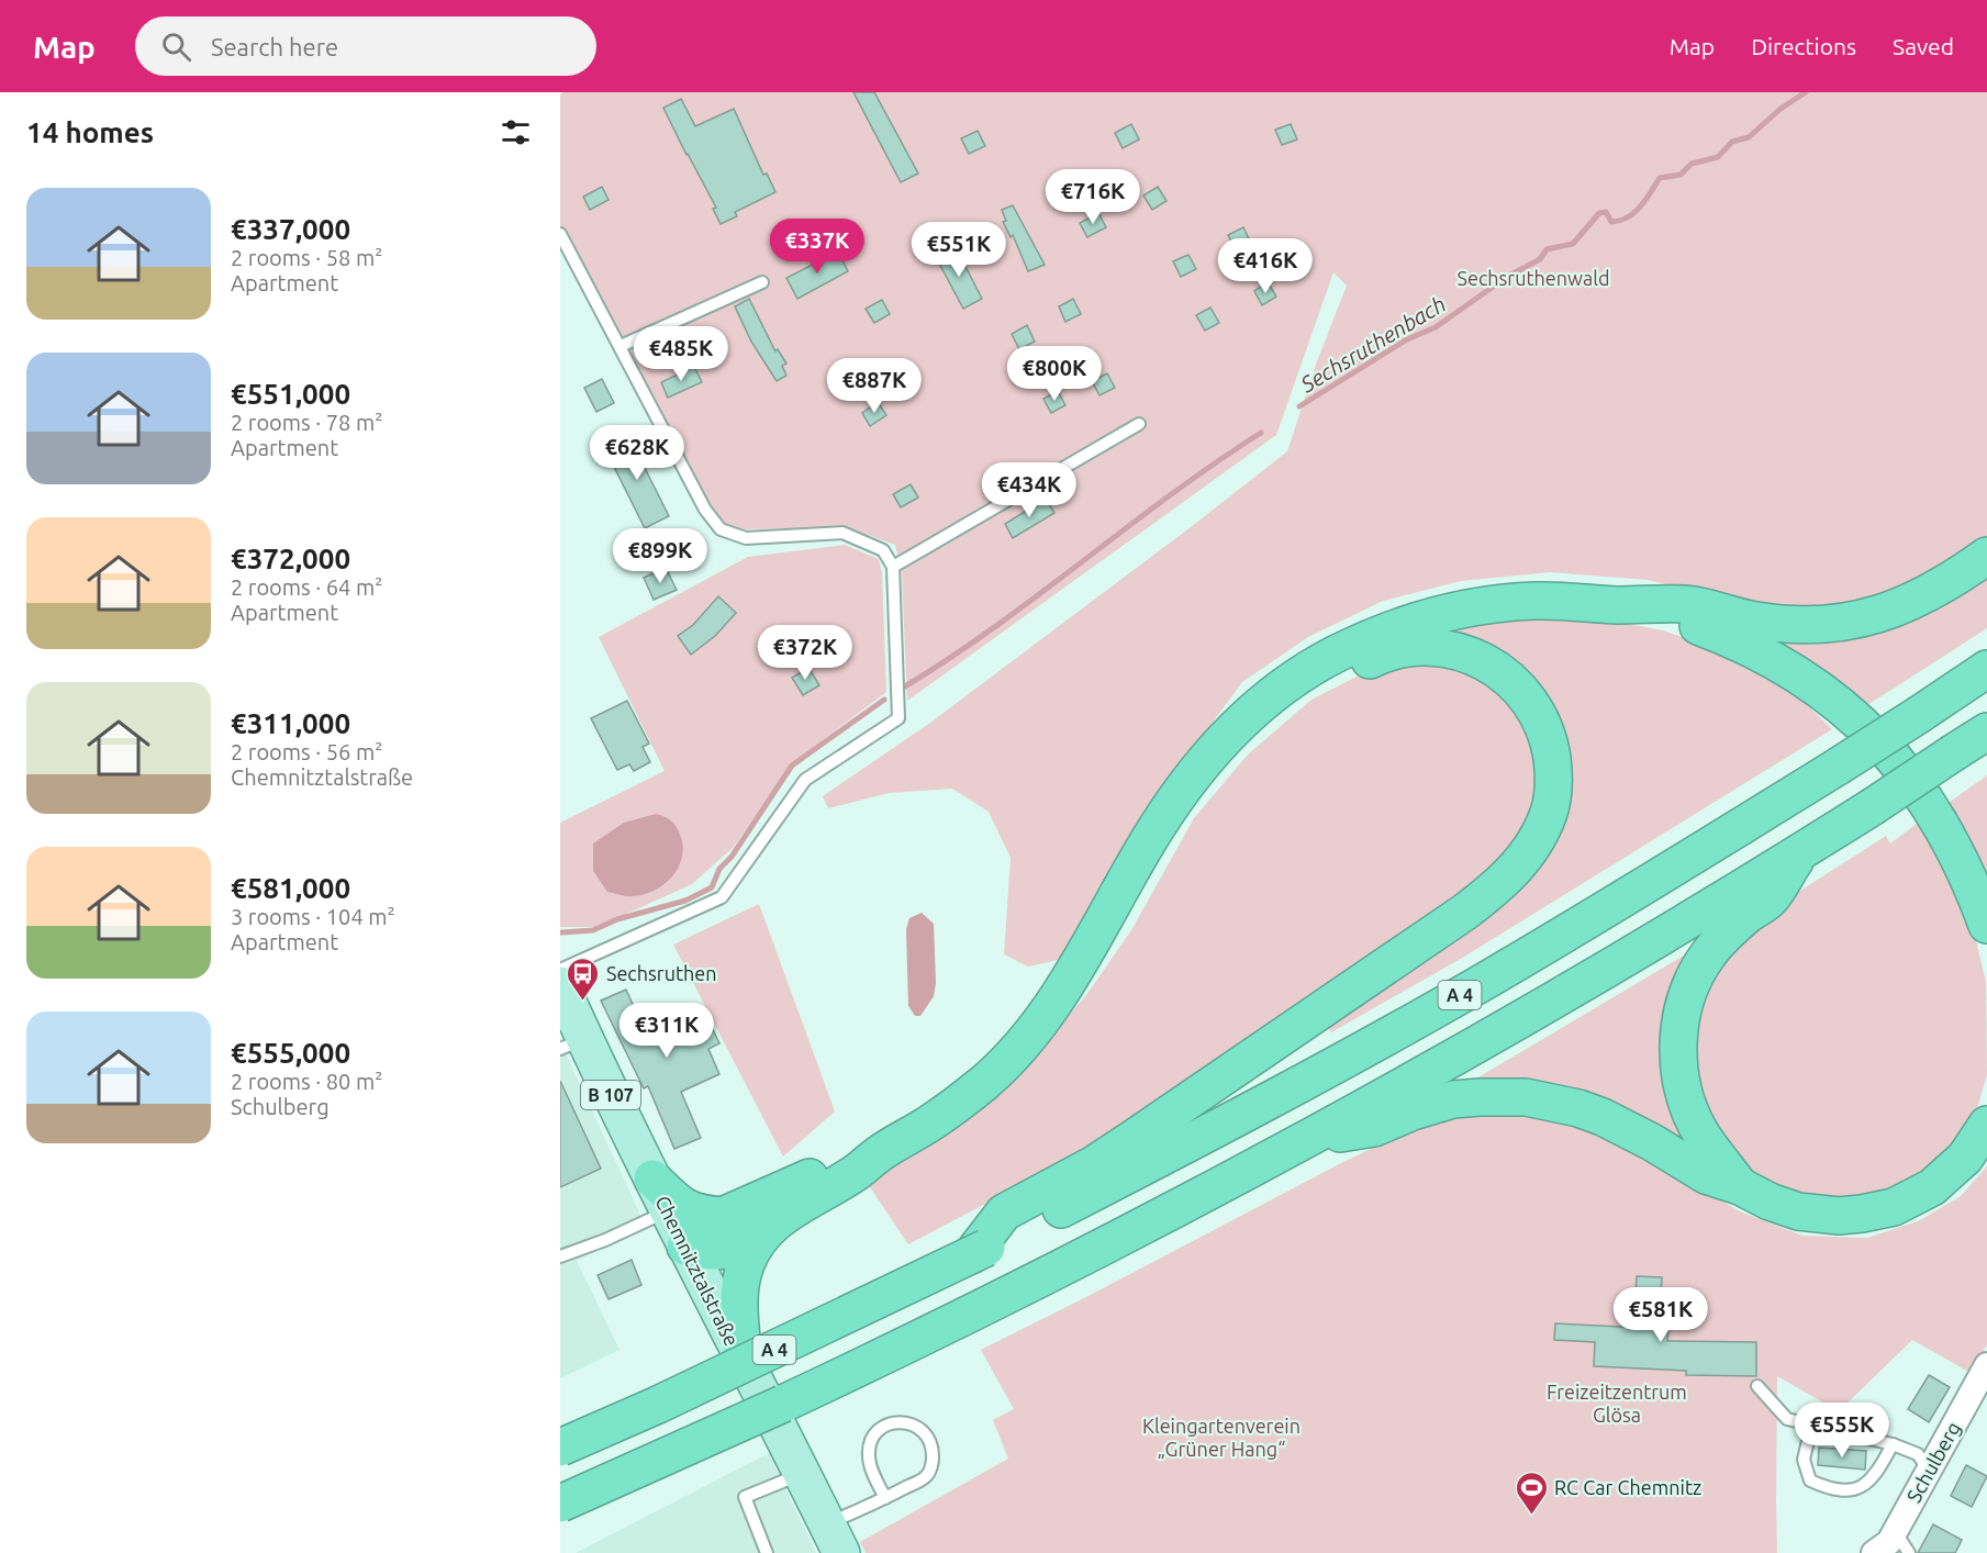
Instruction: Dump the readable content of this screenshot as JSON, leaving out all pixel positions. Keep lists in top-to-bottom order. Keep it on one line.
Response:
{"streets":{"highway":["A 4"],"main road":["B 107","Chemnitztalstraße"],"street":["Schulberg"]},"water":["Sechsruthenbach"],"parks":["Sechsruthenwald","Freizeitzentrum Glösa","Kleingartenverein „Grüner Hang“"],"places":{"bus stop":["Sechsruthen"],"sports":["RC Car Chemnitz"]},"page":{"header":"Map","search":"Search here","nav":["Map","Directions","Saved"],"heading":"14 homes","price":["€716K","€337K","€551K","€416K","€485K","€800K","€887K","€628K","€434K","€899K","€372K","€311K","€581K","€555K"],"list":[{"name":"€337,000","note":"2 rooms · 58 m² · Apartment"},{"name":"€551,000","note":"2 rooms · 78 m² · Apartment"},{"name":"€372,000","note":"2 rooms · 64 m² · Apartment"},{"name":"€311,000","note":"2 rooms · 56 m² · Chemnitztalstraße"},{"name":"€581,000","note":"3 rooms · 104 m² · Apartment"},{"name":"€555,000","note":"2 rooms · 80 m² · Schulberg"}]}}
